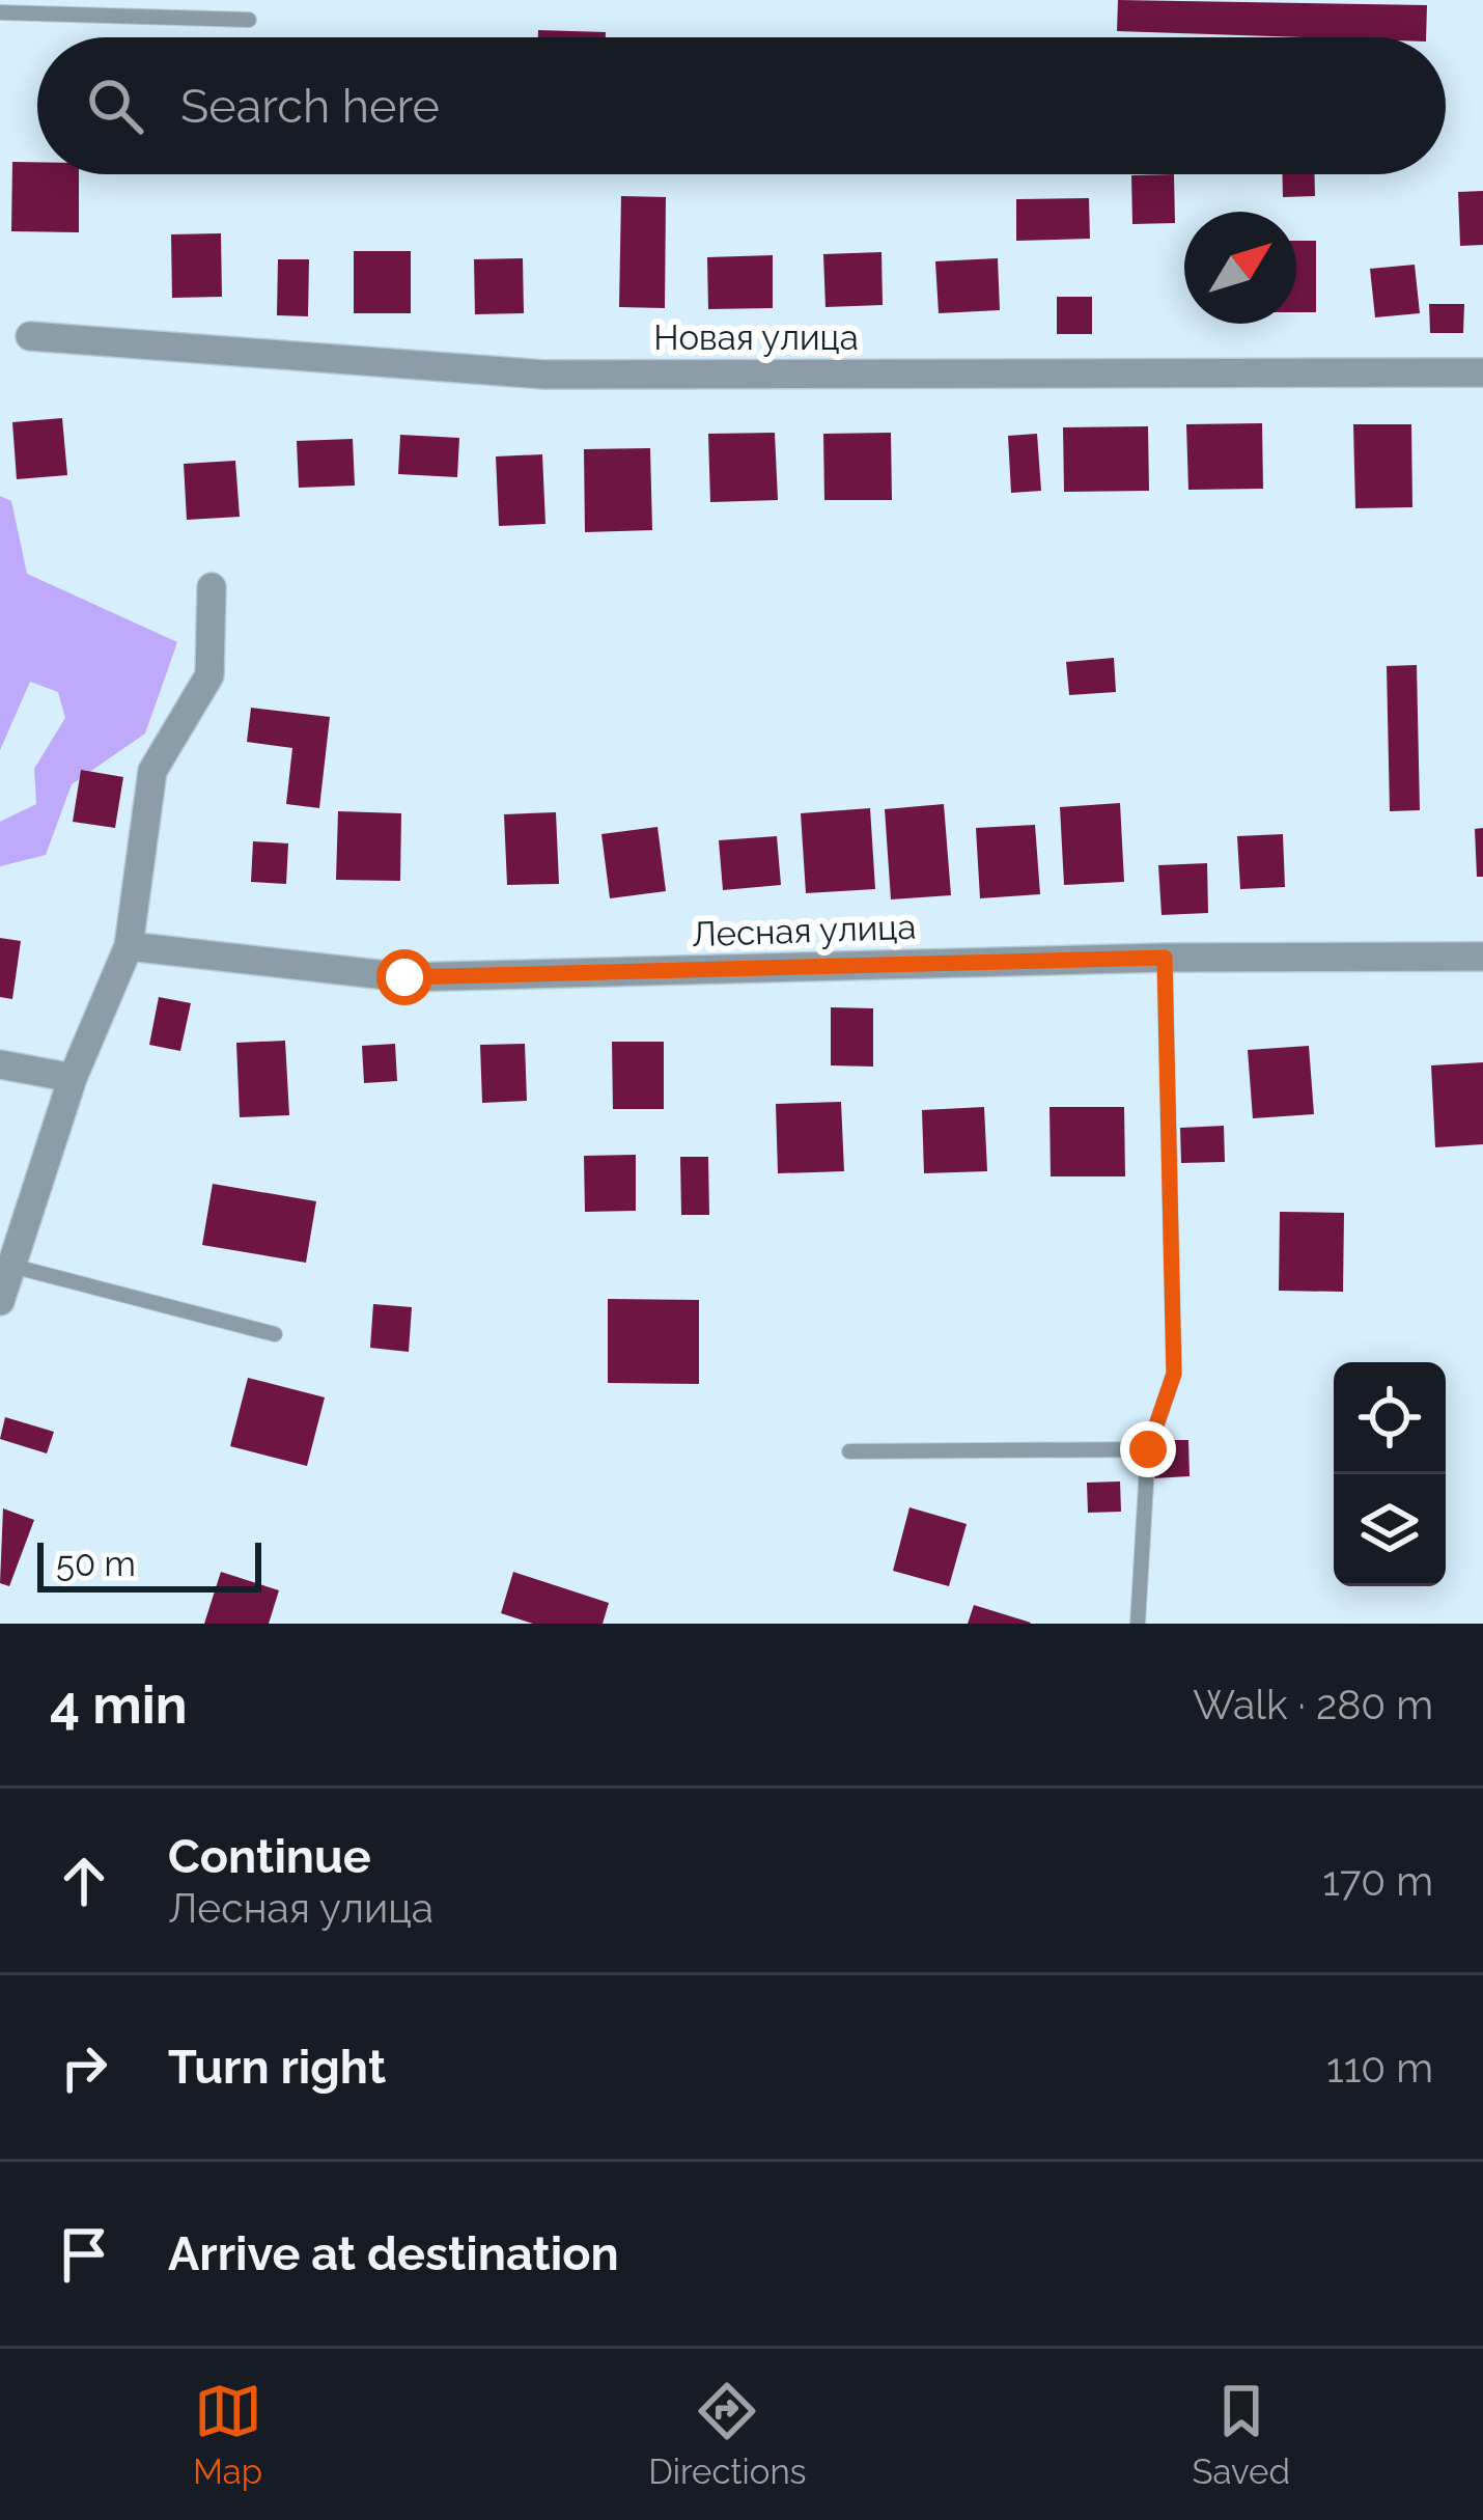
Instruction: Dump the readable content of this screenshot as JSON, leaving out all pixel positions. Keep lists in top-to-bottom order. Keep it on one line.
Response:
{"streets":{"street":["Новая улица","Лесная улица"]},"scale_bar":"50 m","north":"top right","page":{"search":"Search here","scale":"50 m","heading":["4 min","Walk · 280 m"],"list":[["Continue","Лесная улица","170 m"],["Turn right","110 m"],"Arrive at destination"],"nav":["Map","Directions","Saved"]}}
